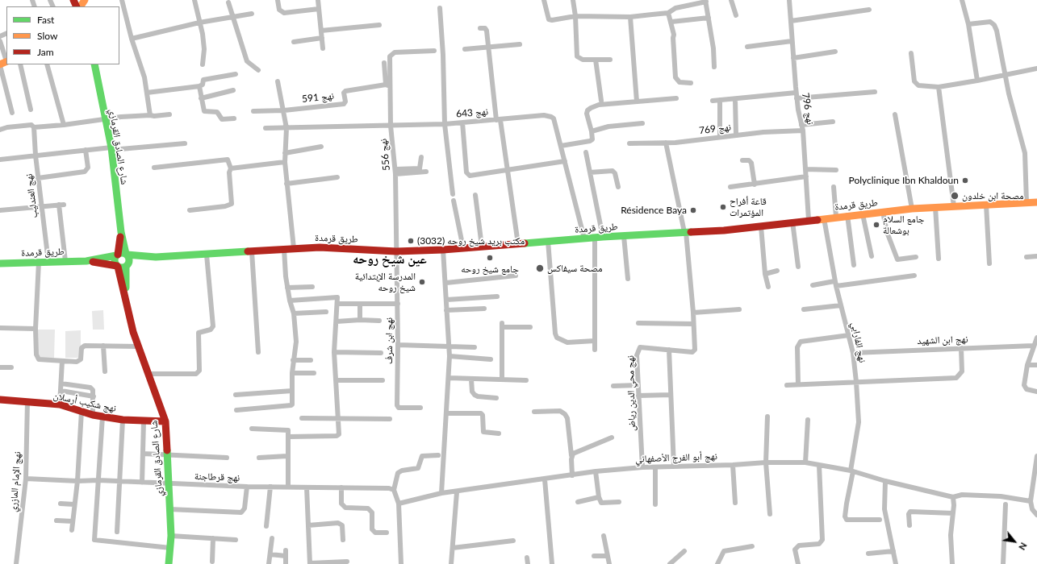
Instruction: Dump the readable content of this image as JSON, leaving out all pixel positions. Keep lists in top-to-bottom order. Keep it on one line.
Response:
{"streets":{"main road":["شارع الصادق القرمازي","طريق قرمدة","نهج شكيب أرسلان"],"street":["نهج 591","نهج 796","نهج 643","نهج 769","نهج 556","نهج العندليب","نهج ابن الشهيد","نهج ابن شرف","نهج الفارابي","نهج محي الدين رياض","نهج أبو الفرج الأصفهاني","نهج قرطاجنة","نهج الإمام المازري"]},"crossings":[["نهج 591","نهج 556"],["نهج 796","نهج 769"],["نهج 796","طريق قرمدة"],["نهج 643","نهج 556"],["شارع الصادق القرمازي","طريق قرمدة"],["شارع الصادق القرمازي","نهج شكيب أرسلان"],["شارع الصادق القرمازي","نهج قرطاجنة"],["نهج 556","طريق قرمدة"],["نهج 556","نهج ابن شرف"],["نهج العندليب","طريق قرمدة"],["طريق قرمدة","نهج ابن شرف"],["طريق قرمدة","نهج الفارابي"],["نهج ابن الشهيد","نهج الفارابي"],["نهج الفارابي","نهج أبو الفرج الأصفهاني"],["نهج محي الدين رياض","نهج أبو الفرج الأصفهاني"],["نهج شكيب أرسلان","نهج الإمام المازري"],["نهج قرطاجنة","نهج الإمام المازري"]],"districts":["عين شيخ روحه"],"places":["Polyclinique Ibn Khaldoun","مصحة ابن خلدون","قاعة أفراح المؤتمرات","Résidence Baya","جامع السلام بوشعالة","مكتب بريد شيخ روحه (3032)","جامع شيخ روحه","مصحة سيفاكس","المدرسة الإبتدائية شيخ روحه"],"legend":["Fast","Slow","Jam"],"north":"bottom right"}
